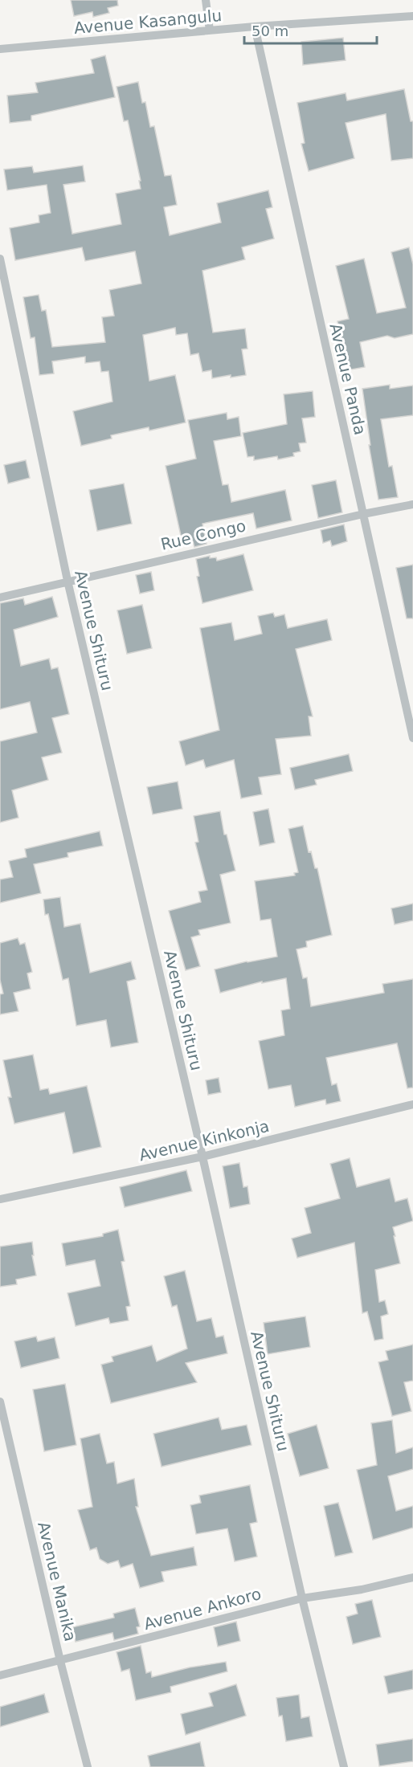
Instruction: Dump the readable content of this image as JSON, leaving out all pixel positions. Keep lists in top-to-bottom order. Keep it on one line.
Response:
{"streets":{"street":["Avenue Kasangulu","Avenue Panda","Rue Congo","Avenue Shituru","Avenue Kinkonja","Avenue Manika","Avenue Ankoro"]},"crossings":[["Avenue Kasangulu","Avenue Panda"],["Avenue Panda","Rue Congo"],["Rue Congo","Avenue Shituru"],["Avenue Shituru","Avenue Kinkonja"],["Avenue Shituru","Avenue Ankoro"],["Avenue Manika","Avenue Ankoro"]],"scale_bar":"50 m"}
